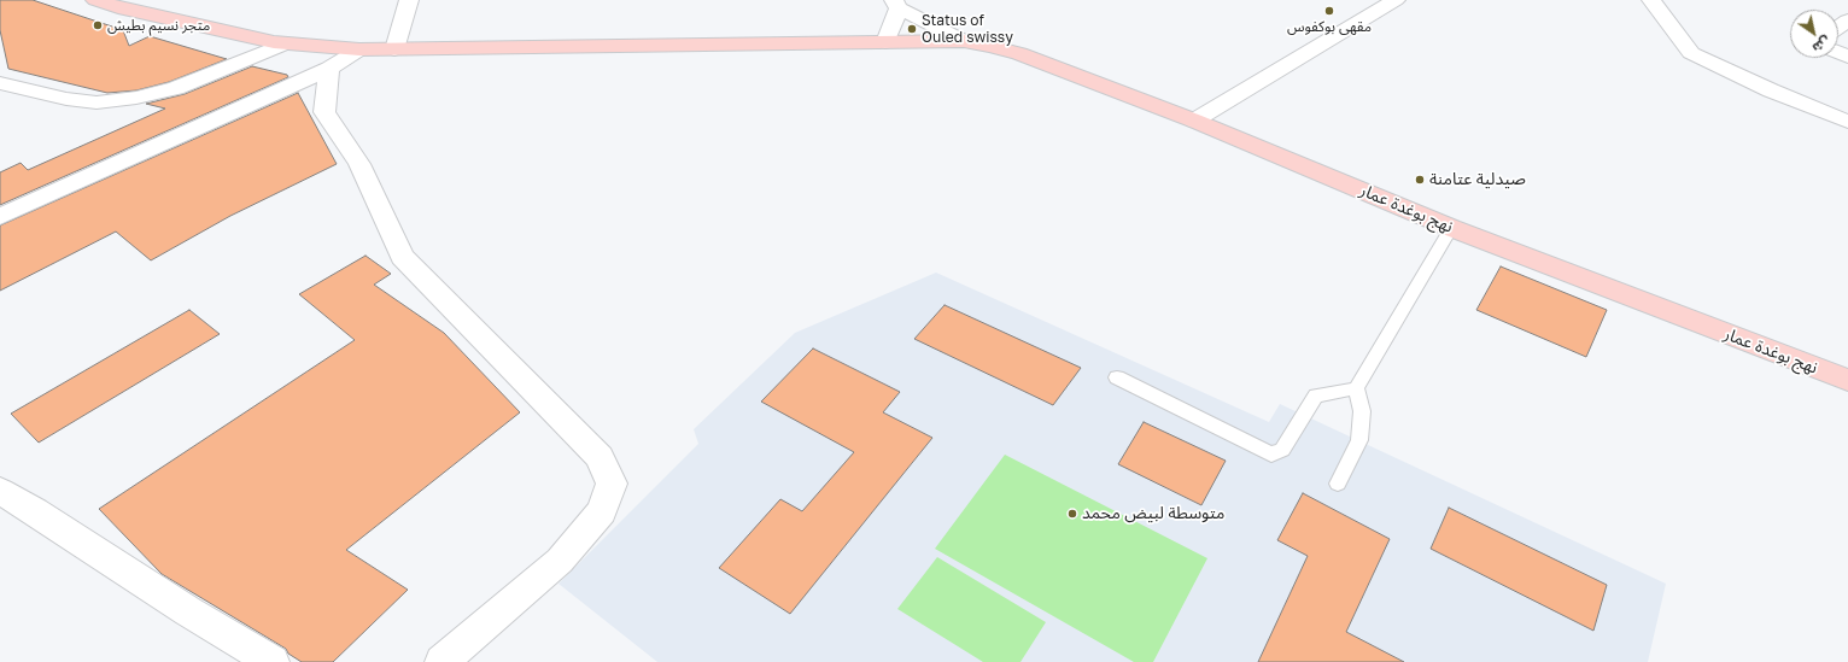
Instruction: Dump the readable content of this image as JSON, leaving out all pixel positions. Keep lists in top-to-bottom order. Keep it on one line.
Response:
{"streets":{"main road":["نهج بوغدة عمار"]},"places":["مقهى بوكفوس","متجر نسيم بطيش","Status of Ouled swissy","صيدلية عتامنة","متوسطة لبيض محمد"],"north":"bottom right"}
